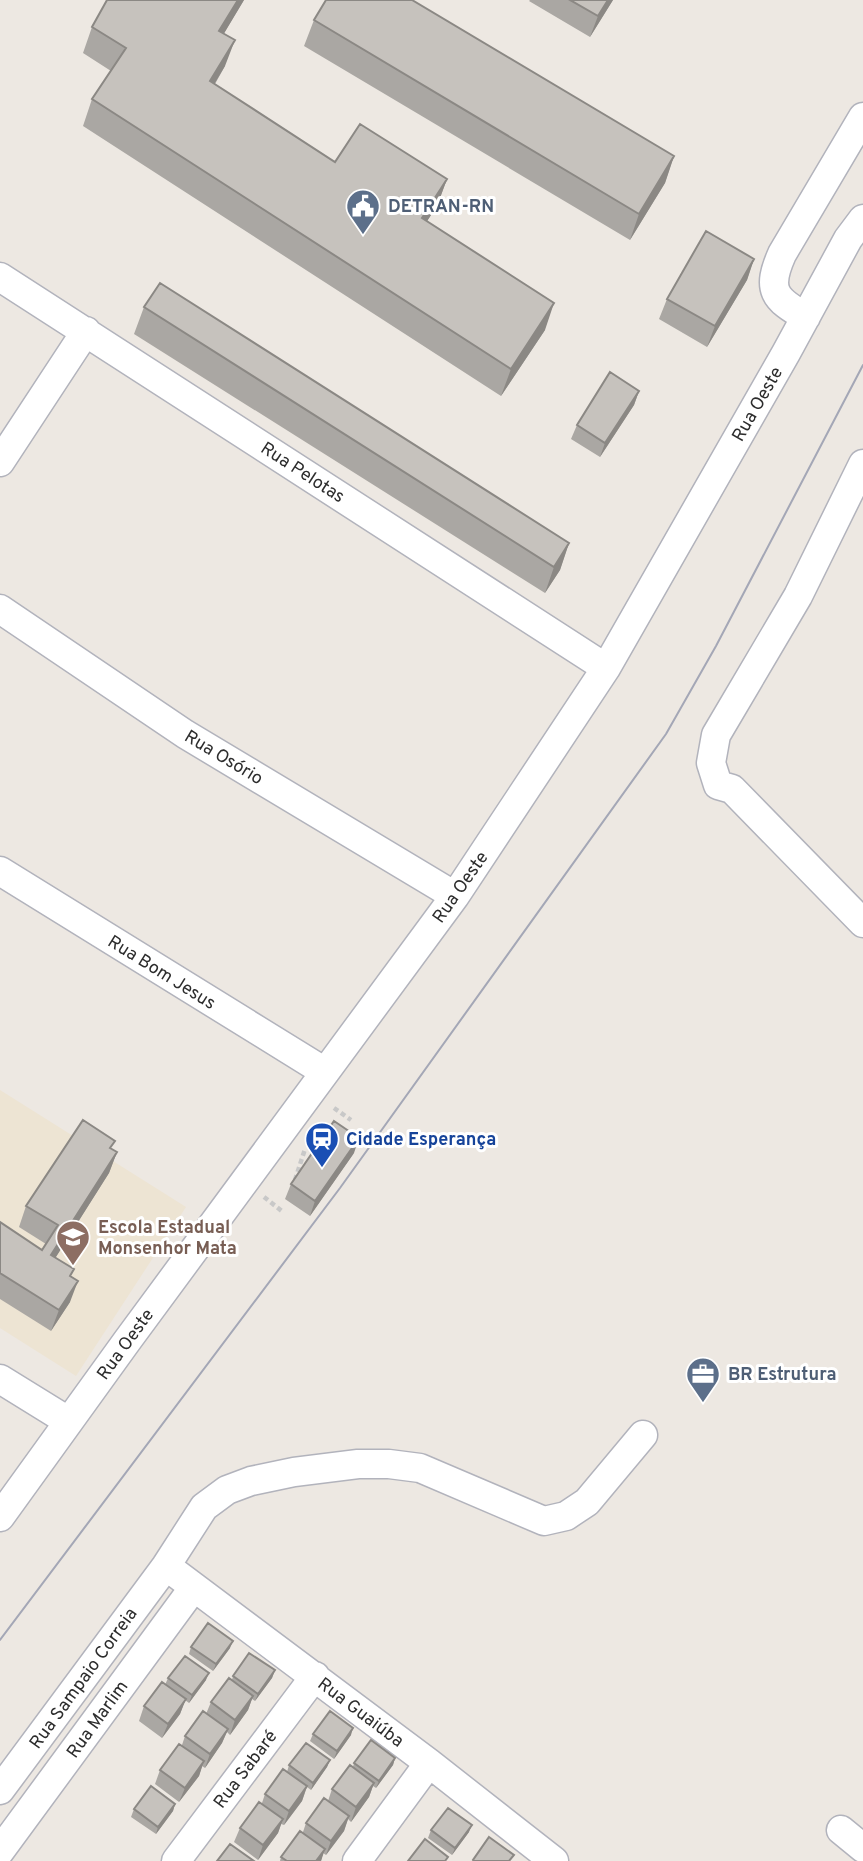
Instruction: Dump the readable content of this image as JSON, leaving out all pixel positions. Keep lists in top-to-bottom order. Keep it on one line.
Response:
{"streets":{"street":["Rua Oeste","Rua Pelotas","Rua Osório","Rua Bom Jesus","Rua Sampaio Correia","Rua Guaiúba","Rua Marlim","Rua Sabaré"]},"crossings":[["Rua Oeste","Rua Pelotas"],["Rua Oeste","Rua Osório"],["Rua Oeste","Rua Bom Jesus"],["Rua Sampaio Correia","Rua Guaiúba"],["Rua Guaiúba","Rua Marlim"],["Rua Guaiúba","Rua Sabaré"]],"places":{"public building":["DETRAN-RN"],"station":["Cidade Esperança"],"school or university":["Escola Estadual Monsenhor Mata"],"office":["BR Estrutura"]}}
